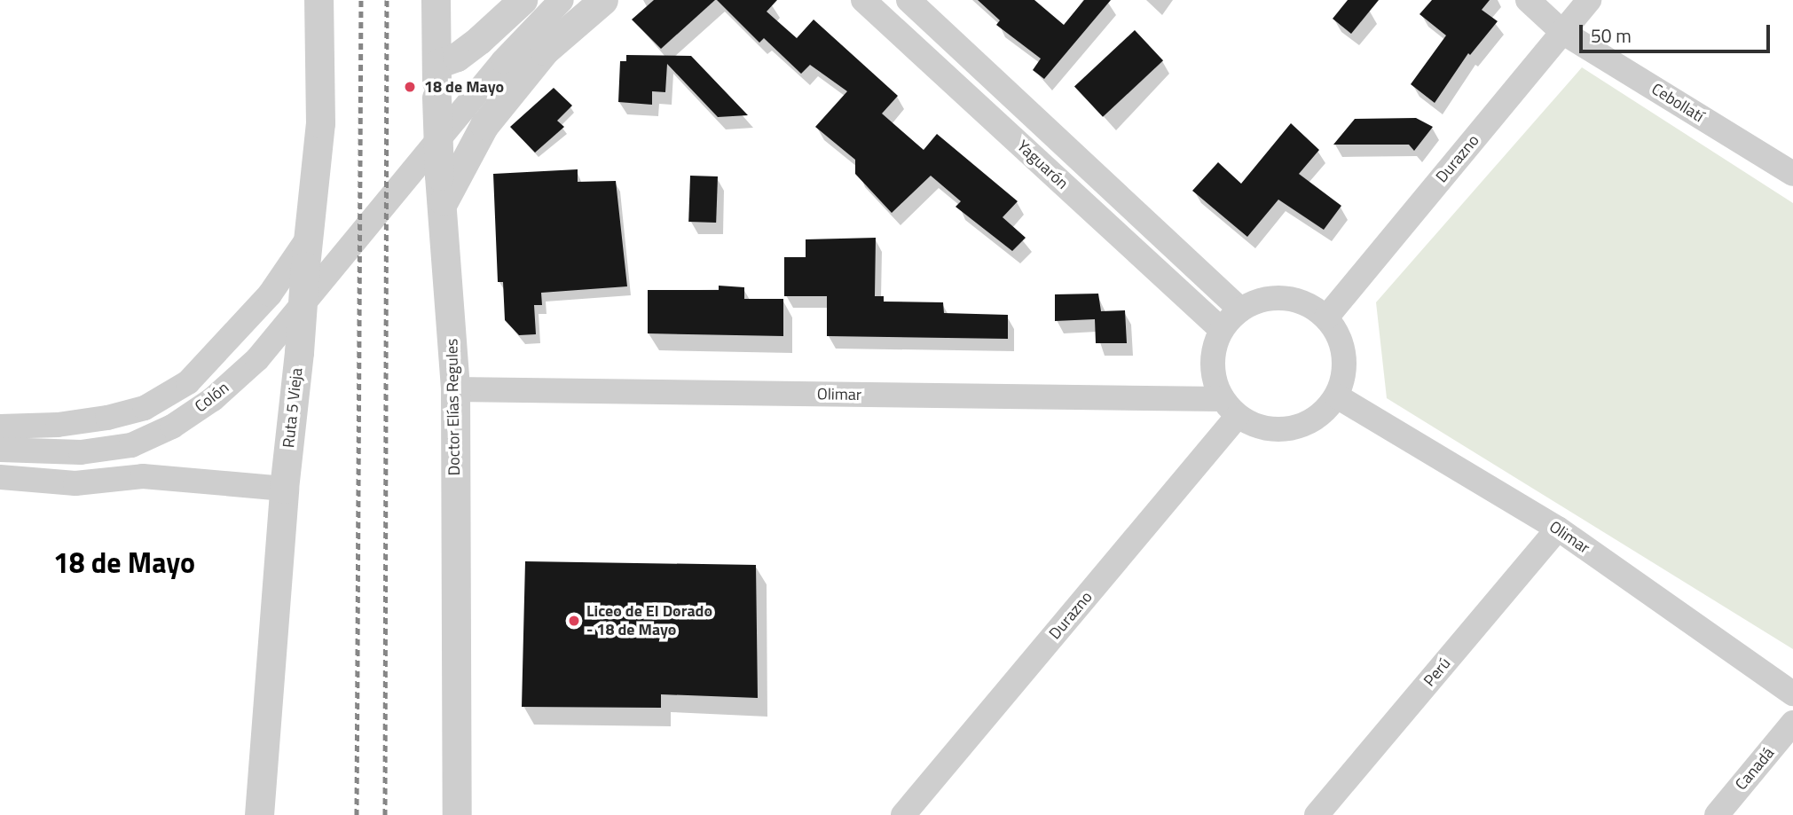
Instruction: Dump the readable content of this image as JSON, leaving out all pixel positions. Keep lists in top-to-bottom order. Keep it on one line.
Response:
{"streets":{"street":["Cebollatí","Durazno","Yaguarón","Olimar","Colón","Doctor Elías Regules","Ruta 5 Vieja","Perú","Canadá"]},"crossings":[["Cebollatí","Durazno"],["Durazno","Yaguarón"],["Durazno","Olimar"],["Yaguarón","Olimar"],["Olimar","Doctor Elías Regules"],["Olimar","Perú"],["Colón","Ruta 5 Vieja"]],"districts":["18 de Mayo"],"places":["18 de Mayo","Liceo de El Dorado - 18 de Mayo"],"scale_bar":"50 m"}
